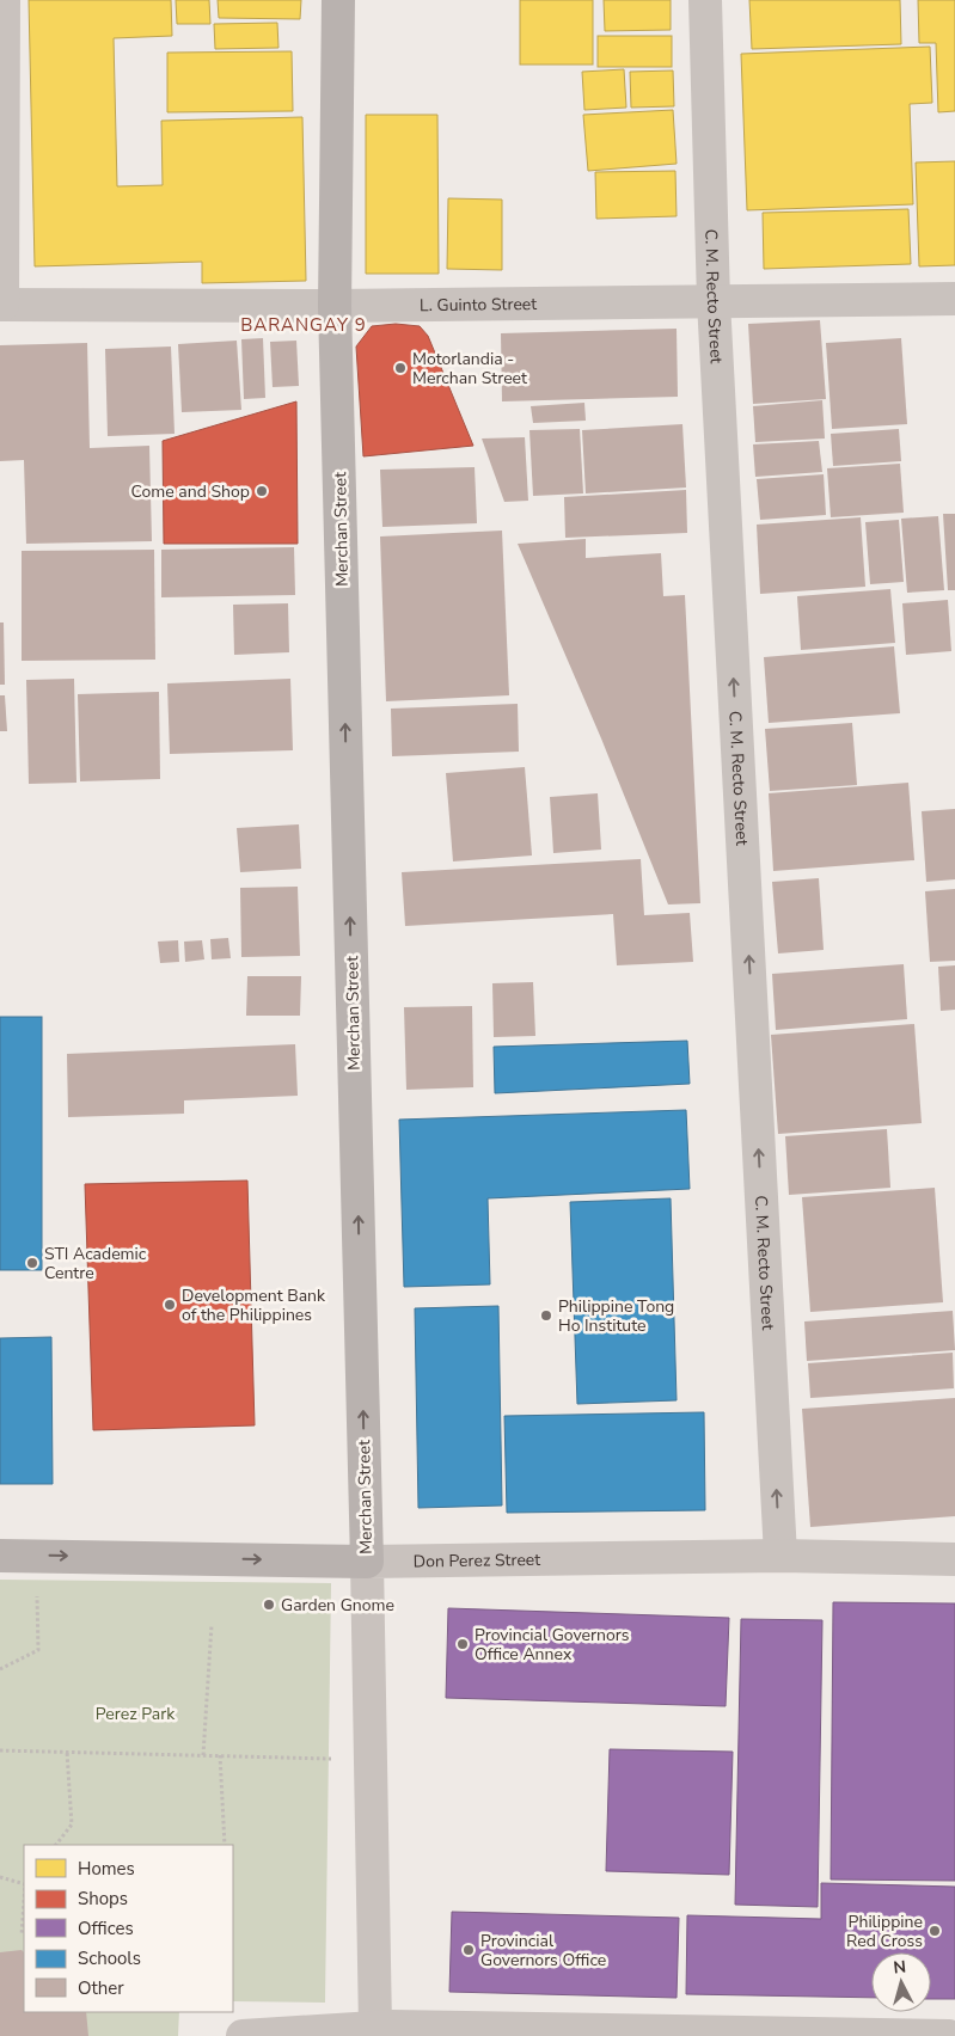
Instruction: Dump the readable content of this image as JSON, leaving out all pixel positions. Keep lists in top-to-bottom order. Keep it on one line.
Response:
{"streets":{"main road":["Merchan Street","Don Perez Street"],"street":["C. M. Recto Street","L. Guinto Street"]},"crossings":[["C. M. Recto Street","L. Guinto Street"],["C. M. Recto Street","Don Perez Street"],["L. Guinto Street","Merchan Street"],["Merchan Street","Don Perez Street"]],"one_way":["C. M. Recto Street","Merchan Street","Don Perez Street"],"districts":["BARANGAY 9"],"parks":["Perez Park"],"places":["Motorlandia - Merchan Street","Come and Shop","STI Academic Centre","Development Bank of the Philippines","Philippine Tong Ho Institute","Garden Gnome","Provincial Governors Office Annex","Philippine Red Cross","Provincial Governors Office"],"legend":["Homes","Shops","Offices","Schools","Other"],"north":"top"}
